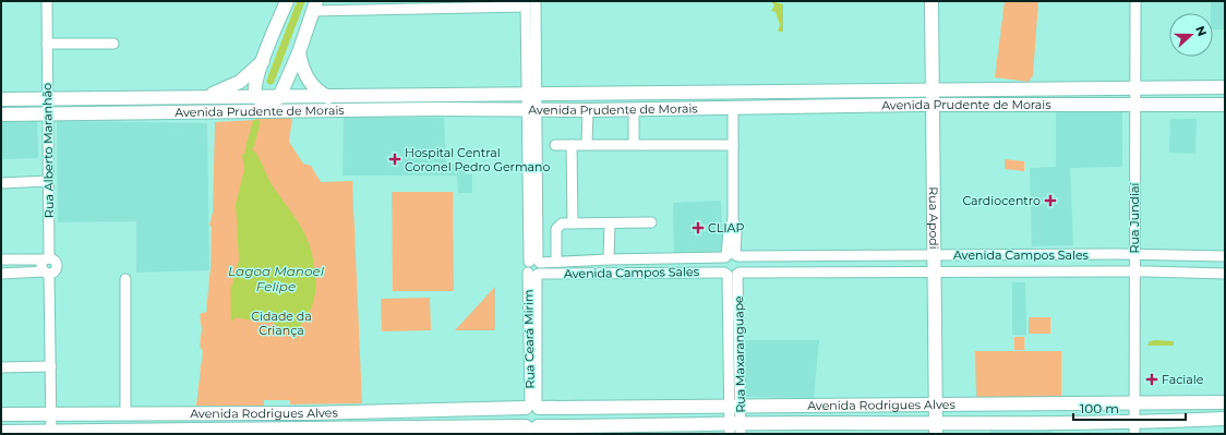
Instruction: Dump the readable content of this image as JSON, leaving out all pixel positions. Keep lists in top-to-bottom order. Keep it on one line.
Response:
{"streets":{"main road":["Avenida Prudente de Morais","Rua Apodi","Avenida Rodrigues Alves"],"street":["Rua Alberto Maranhão","Rua Jundiaí","Avenida Campos Sales","Rua Ceará Mirim","Rua Maxaranguape"]},"crossings":[["Avenida Prudente de Morais","Rua Alberto Maranhão"],["Avenida Prudente de Morais","Rua Apodi"],["Avenida Prudente de Morais","Rua Jundiaí"],["Avenida Prudente de Morais","Rua Ceará Mirim"],["Rua Alberto Maranhão","Avenida Rodrigues Alves"],["Rua Apodi","Avenida Campos Sales"],["Rua Apodi","Avenida Rodrigues Alves"],["Rua Jundiaí","Avenida Campos Sales"],["Rua Jundiaí","Avenida Rodrigues Alves"],["Avenida Campos Sales","Rua Ceará Mirim"],["Avenida Campos Sales","Rua Maxaranguape"],["Rua Ceará Mirim","Avenida Rodrigues Alves"],["Rua Maxaranguape","Avenida Rodrigues Alves"]],"water":["Lagoa Manoel Felipe"],"parks":["Cidade da Criança"],"places":{"health":["Hospital Central Coronel Pedro Germano","Cardiocentro","CLIAP","Faciale"]},"scale_bar":"100 m","north":"right"}
